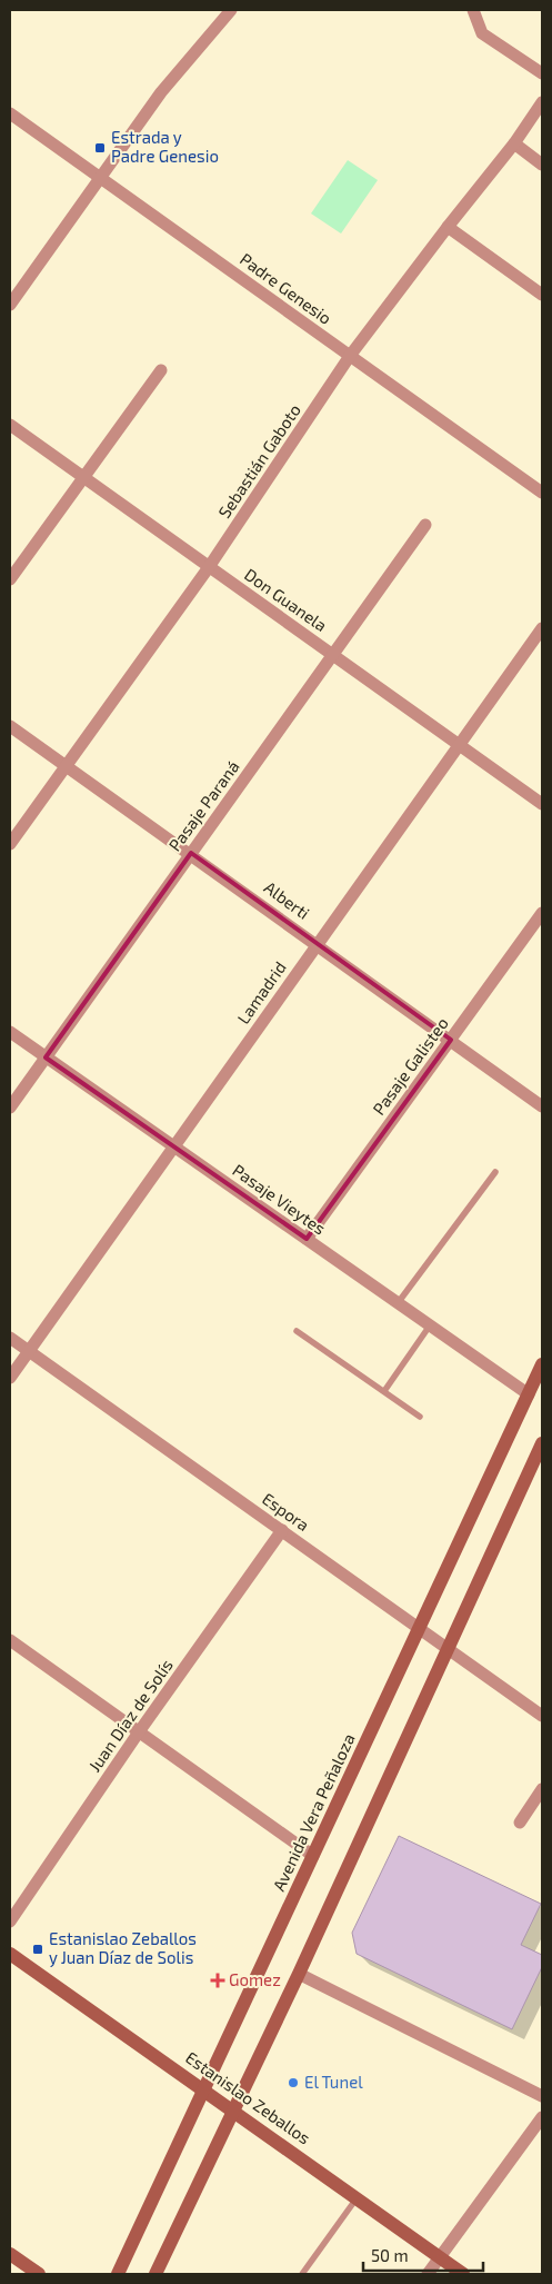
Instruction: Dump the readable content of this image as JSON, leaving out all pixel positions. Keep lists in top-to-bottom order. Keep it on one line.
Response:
{"streets":{"main road":["Avenida Vera Peñaloza","Estanislao Zeballos"],"street":["Padre Genesio","Sebastián Gaboto","Don Guanela","Pasaje Paraná","Alberti","Lamadrid","Pasaje Galisteo","Pasaje Vieytes","Espora","Juan Díaz de Solís"]},"crossings":[["Padre Genesio","Sebastián Gaboto"],["Sebastián Gaboto","Don Guanela"],["Sebastián Gaboto","Alberti"],["Don Guanela","Pasaje Paraná"],["Don Guanela","Lamadrid"],["Pasaje Paraná","Alberti"],["Pasaje Paraná","Pasaje Vieytes"],["Alberti","Lamadrid"],["Alberti","Pasaje Galisteo"],["Lamadrid","Pasaje Vieytes"],["Lamadrid","Espora"],["Pasaje Galisteo","Pasaje Vieytes"],["Pasaje Vieytes","Avenida Vera Peñaloza"],["Espora","Juan Díaz de Solís"],["Espora","Avenida Vera Peñaloza"],["Avenida Vera Peñaloza","Estanislao Zeballos"]],"places":{"transit":["Estrada y Padre Genesio","Estanislao Zeballos y Juan Díaz de Solis"],"health":["Gomez"],"other":["El Tunel"]},"scale_bar":"50 m"}
